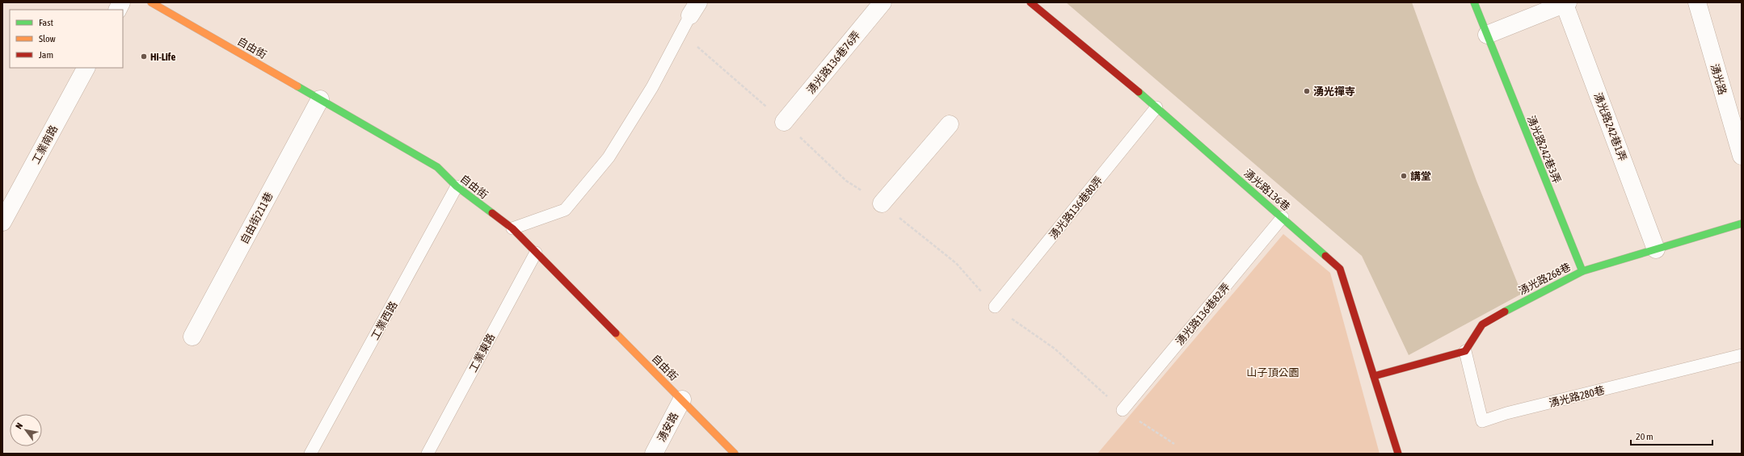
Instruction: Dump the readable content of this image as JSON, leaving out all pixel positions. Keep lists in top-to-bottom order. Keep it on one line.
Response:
{"streets":{"street":["自由街","湧光路136巷76弄","湧光路","湧光路242巷1弄","工業南路","湧光路242巷3弄","湧光路136巷","自由街211巷","湧光路268巷","湧安路"],"lane":["湧光路136巷80弄","湧光路136巷82弄","工業西路","工業東路","湧光路280巷"]},"crossings":[["自由街","自由街211巷"],["自由街","工業西路"],["自由街","工業東路"],["自由街","湧安路"],["湧光路242巷1弄","湧光路268巷"],["湧光路242巷3弄","湧光路268巷"],["湧光路136巷","湧光路136巷80弄"],["湧光路136巷","湧光路136巷82弄"],["湧光路268巷","湧光路280巷"]],"parks":["山子頂公園"],"places":["Hi-Life","湧光禪寺","講堂"],"legend":["Fast","Slow","Jam"],"scale_bar":"20 m","north":"top left"}
